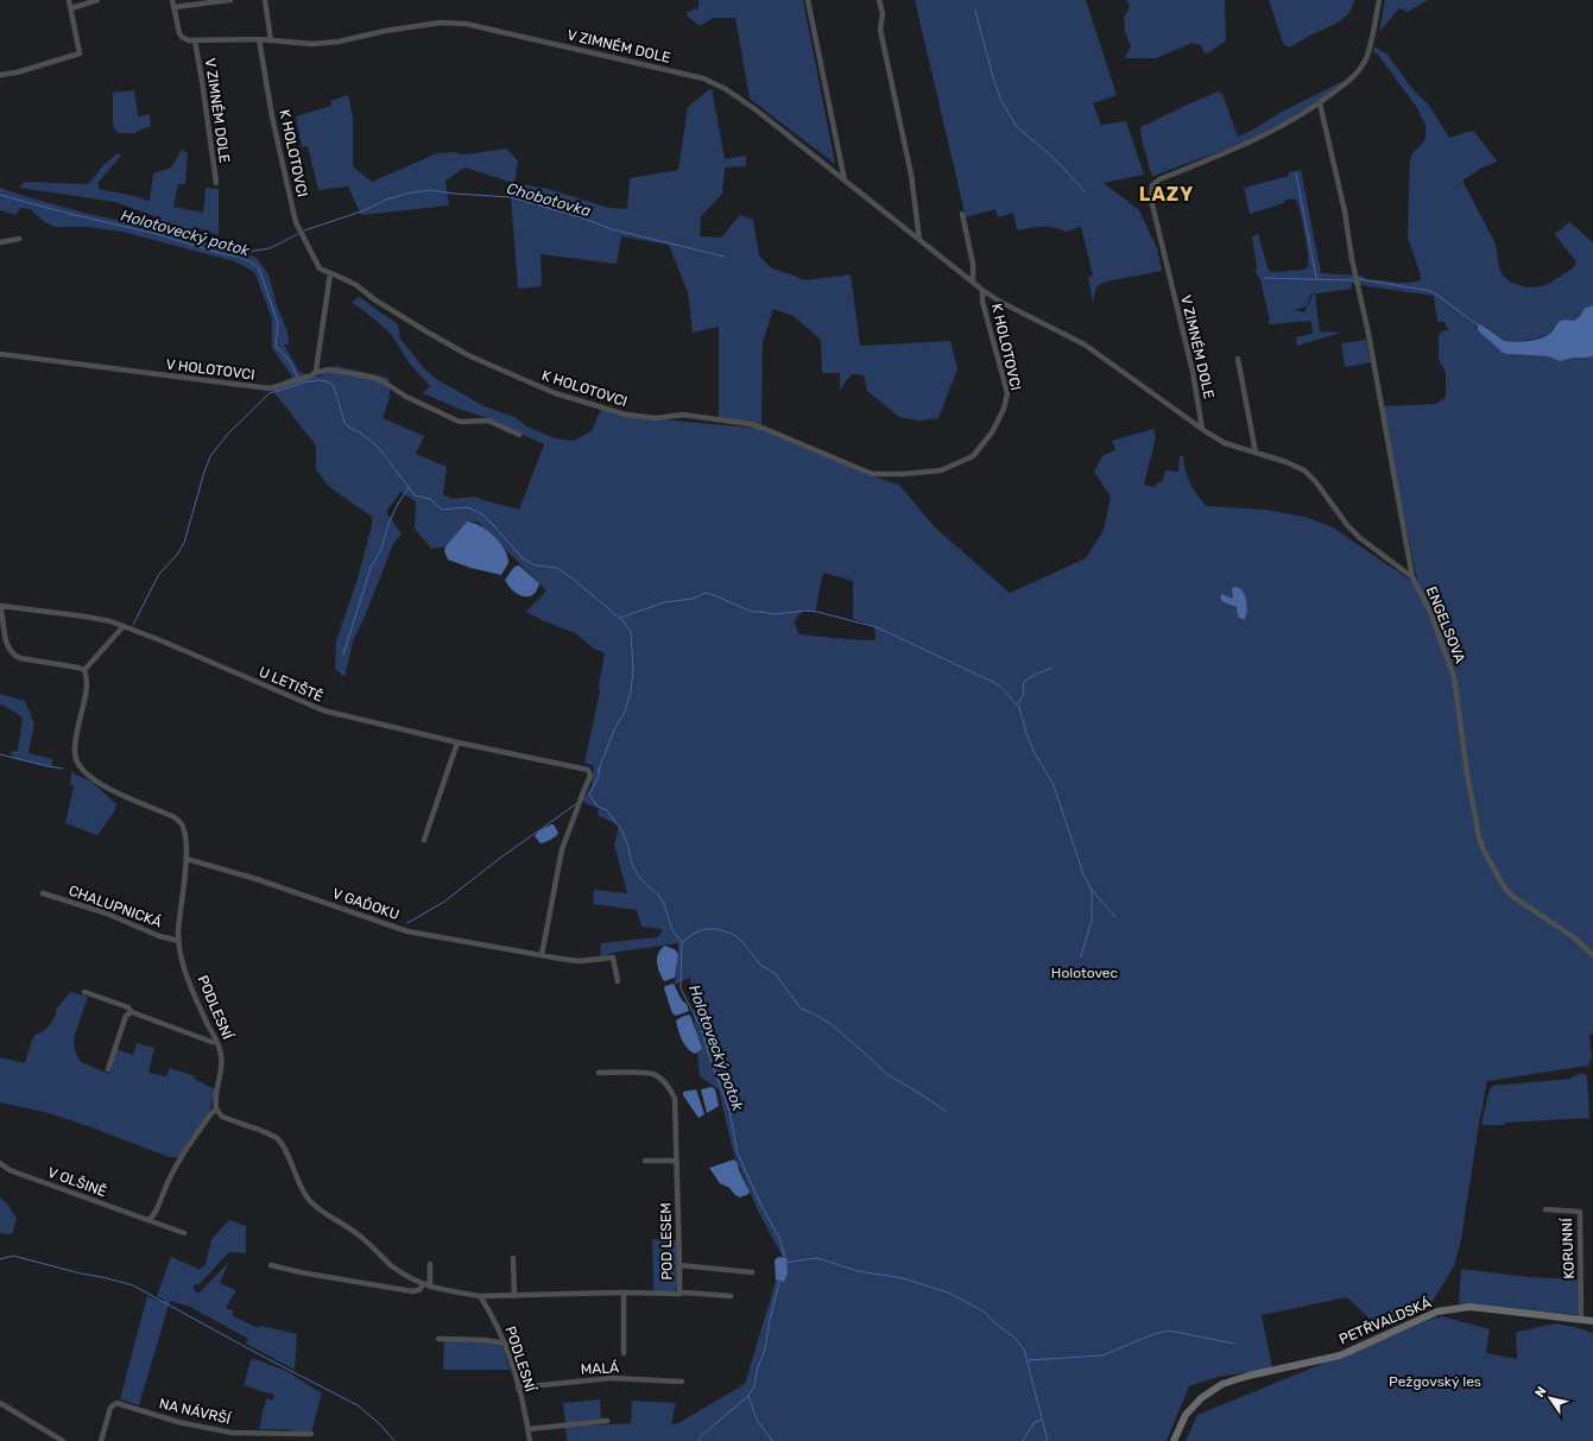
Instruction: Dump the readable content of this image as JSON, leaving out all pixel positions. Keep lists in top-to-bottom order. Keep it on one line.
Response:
{"streets":{"street":["V ZIMNÉM DOLE","K HOLOTOVCI","V HOLOTOVCI","ENGELSOVA","U LETIŠTĚ","V GAĎOKU","CHALUPNICKÁ","PODLESNÍ","V OLŠINĚ","POD LESEM","KORUNNÍ","PETŘVALDSKÁ","MALÁ","NA NÁVRŠÍ"]},"crossings":[["V ZIMNÉM DOLE","K HOLOTOVCI"],["V ZIMNÉM DOLE","ENGELSOVA"],["U LETIŠTĚ","V GAĎOKU"],["V GAĎOKU","PODLESNÍ"],["CHALUPNICKÁ","PODLESNÍ"],["PODLESNÍ","POD LESEM"],["PODLESNÍ","MALÁ"],["KORUNNÍ","PETŘVALDSKÁ"]],"districts":["LAZY"],"water":["Chobotovka","Holotovecký potok"],"parks":["Holotovec","Pežgovský les"],"north":"top left"}
